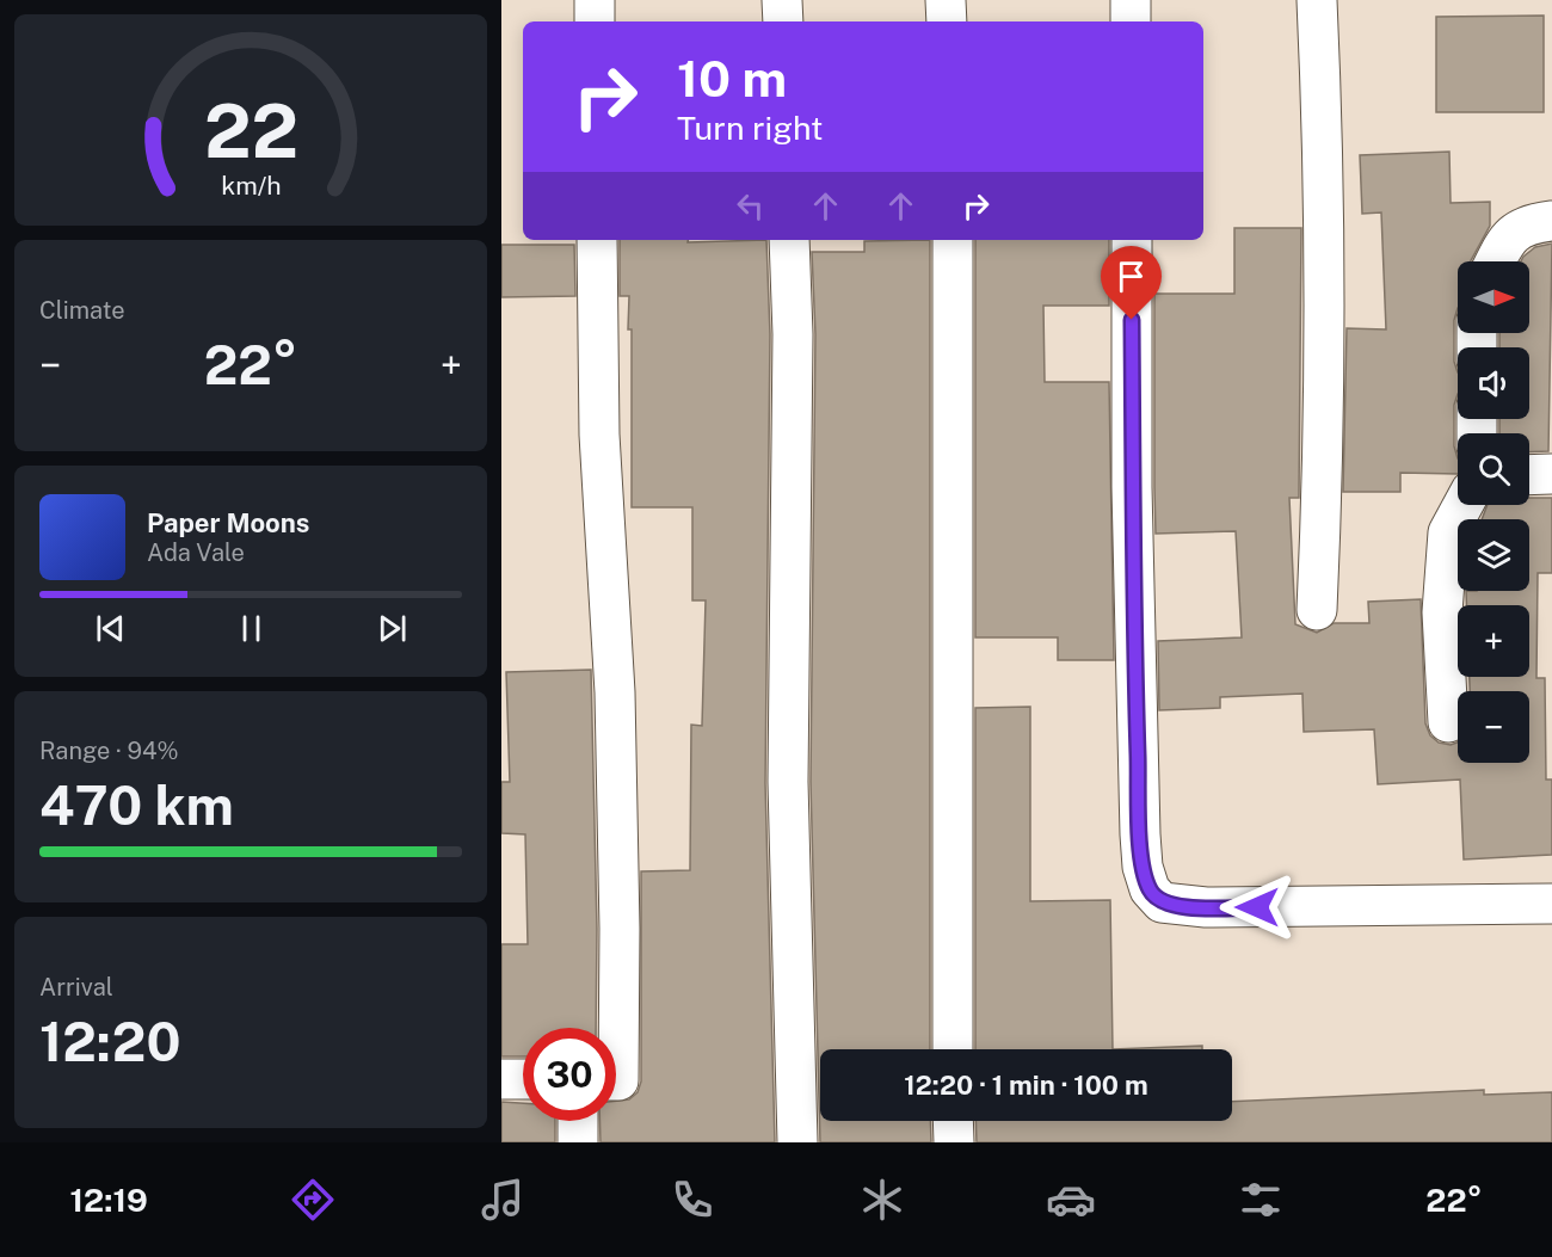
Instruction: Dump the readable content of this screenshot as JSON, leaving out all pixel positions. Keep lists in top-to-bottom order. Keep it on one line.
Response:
{"north":"right","page":{"turn":["10 m","Turn right"],"tile":["Climate",["Range · 94%","470 km"],["Arrival","12:20"]],"map_buttons":["+","−"],"heat":["−","22°","+"],"song":["Paper Moons","Ada Vale"],"limit":"30","trip":"12:20 · 1 min · 100 m","tabs":["12:19","22°"],"gauge":["22","km/h"]}}
